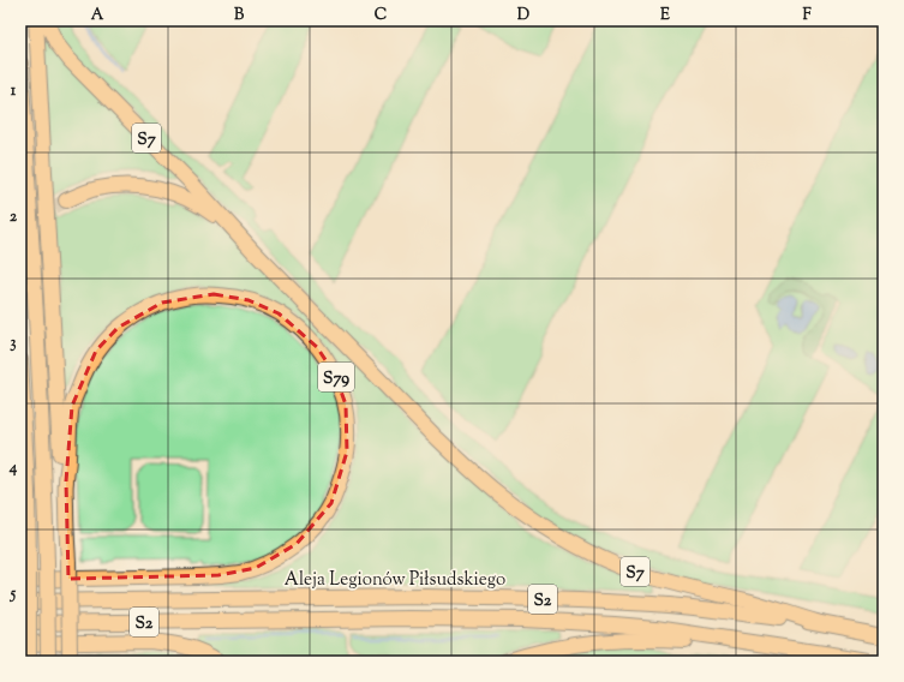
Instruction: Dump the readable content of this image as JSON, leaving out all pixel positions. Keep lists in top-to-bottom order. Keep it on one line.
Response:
{"streets":{"highway":["S7","S79","Aleja Legionów Piłsudskiego","S2"]},"crossings":[["S7","Aleja Legionów Piłsudskiego"]],"grid":{"columns":["A","B","C","D","E","F"],"rows":["1","2","3","4","5"]}}
